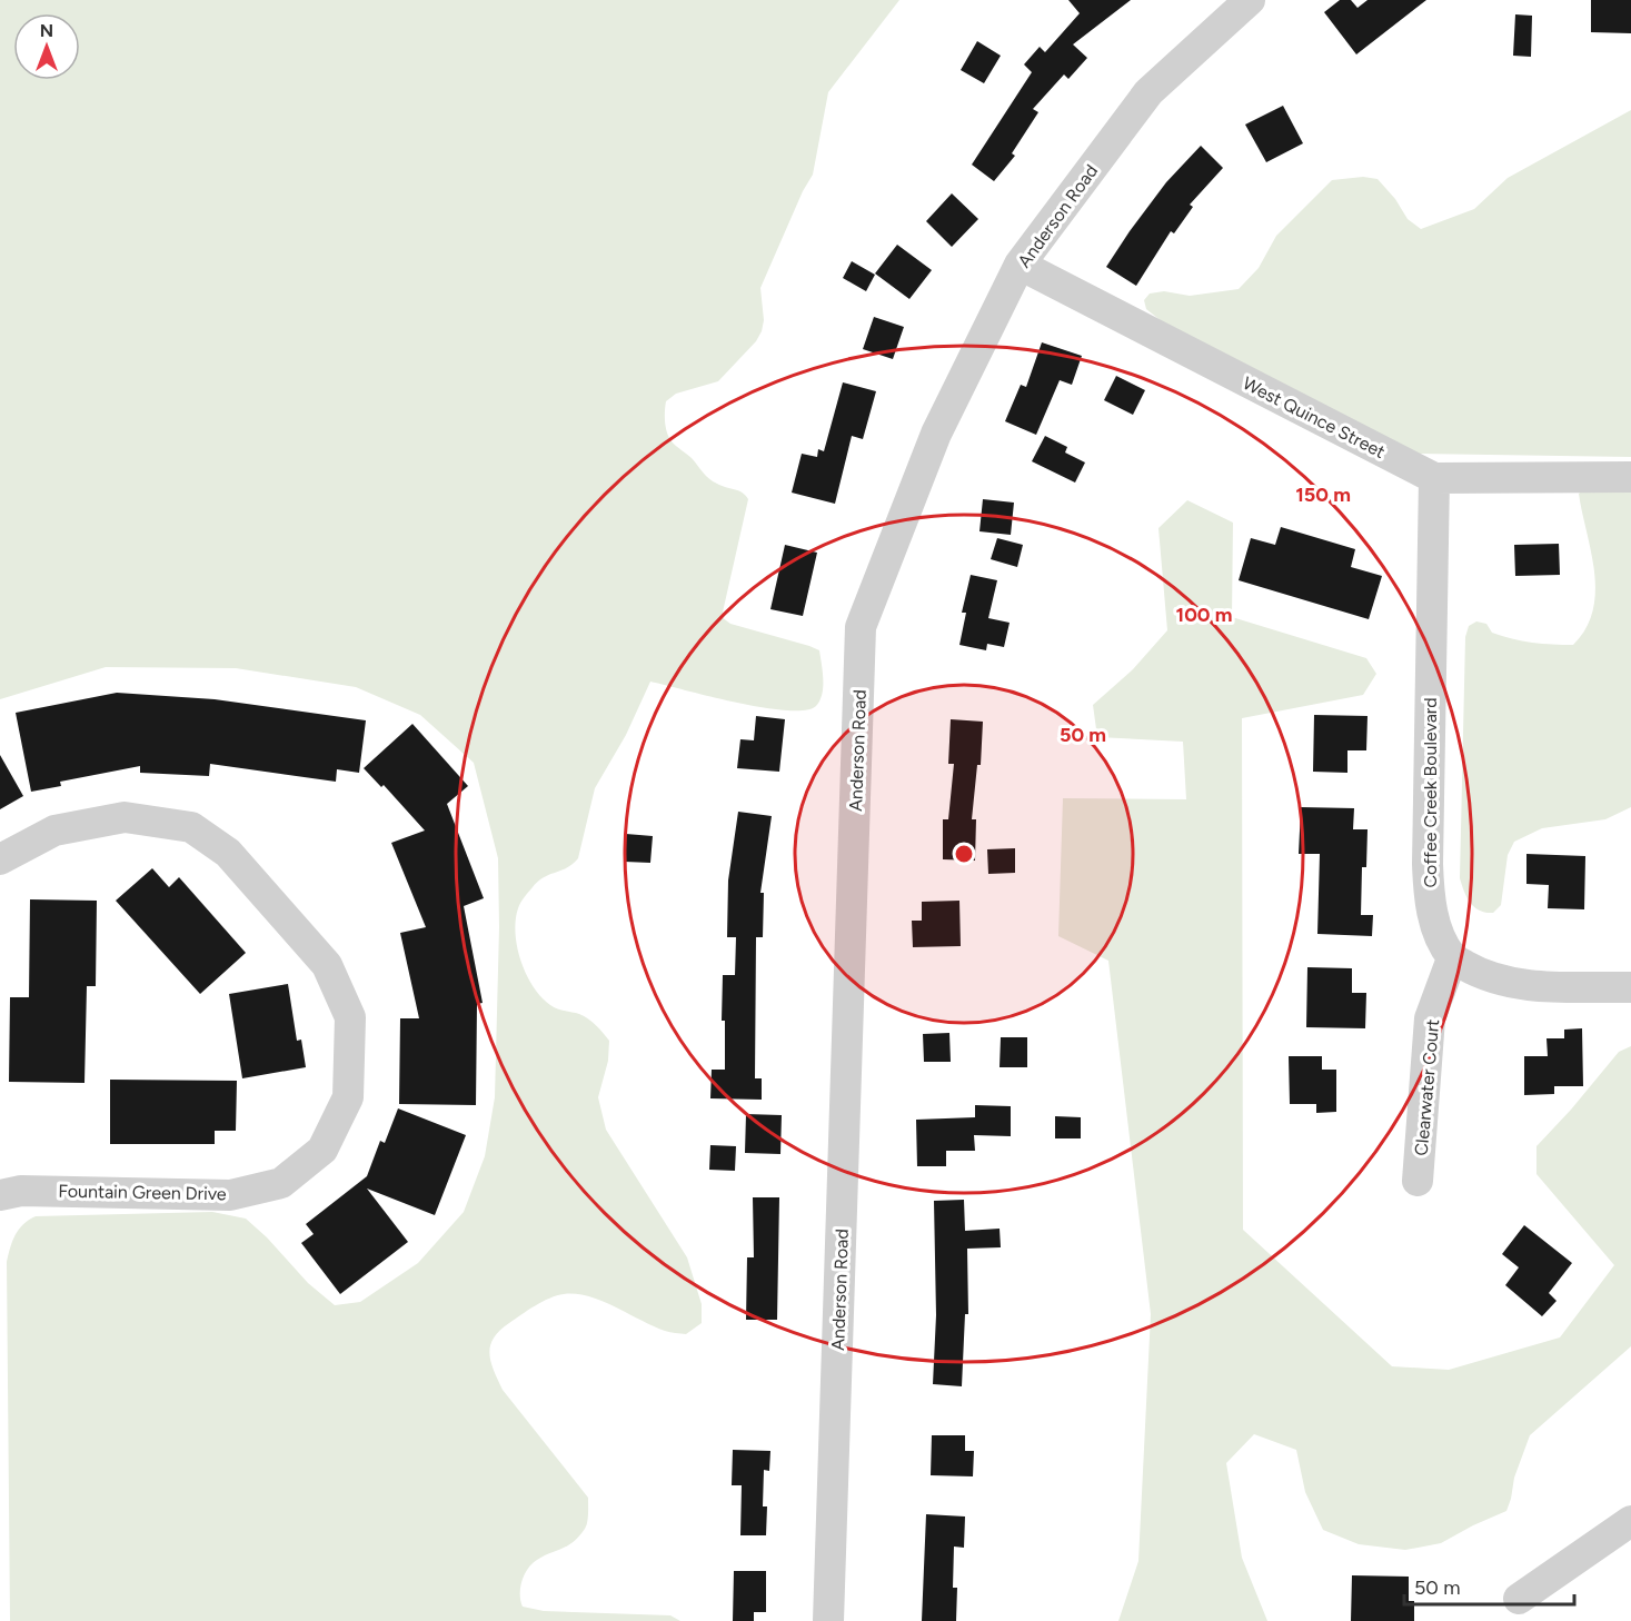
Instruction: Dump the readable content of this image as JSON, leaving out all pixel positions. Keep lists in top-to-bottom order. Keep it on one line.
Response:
{"streets":{"street":["Anderson Road","West Quince Street","Coffee Creek Boulevard","Clearwater Court","Fountain Green Drive"]},"crossings":[["Anderson Road","West Quince Street"],["West Quince Street","Coffee Creek Boulevard"],["Coffee Creek Boulevard","Clearwater Court"]],"scale_bar":"50 m","north":"top","rings":["150 m","100 m","50 m"]}
